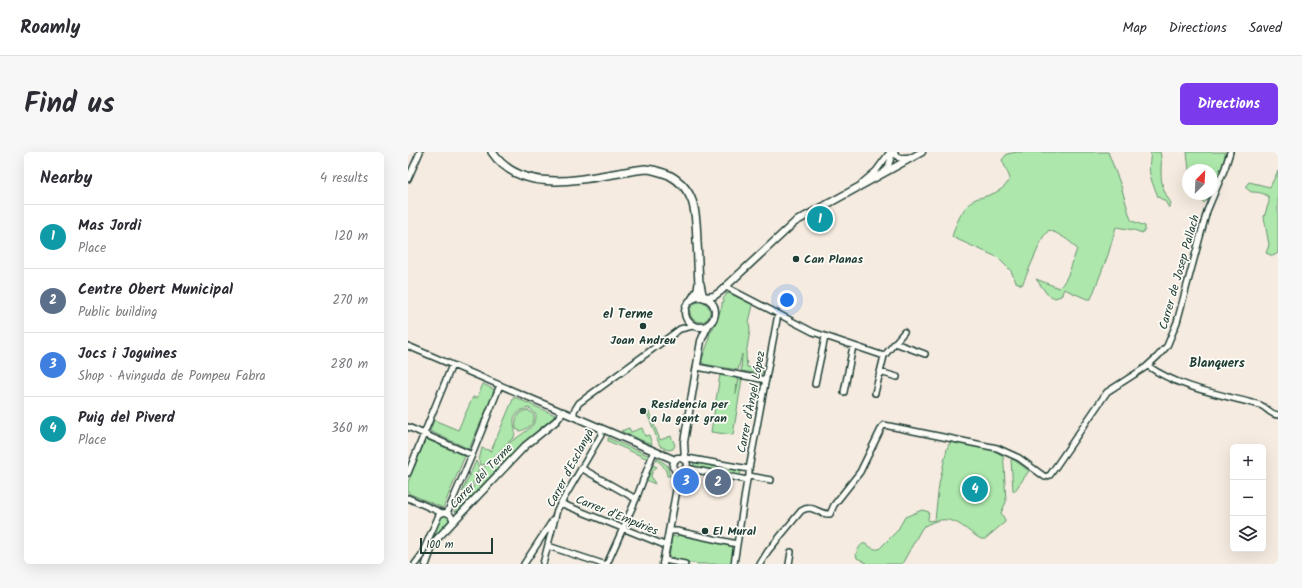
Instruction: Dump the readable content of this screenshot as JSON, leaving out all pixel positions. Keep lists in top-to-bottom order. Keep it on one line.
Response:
{"streets":{"street":["Carrer de Josep Pallach","Carrer d'Àngel López","Carrer d'Esclanyà","Carrer del Terme","Carrer d'Empúries"]},"crossings":[["Carrer d'Esclanyà","Carrer d'Empúries"]],"districts":["el Terme","Blanquers"],"places":["Can Planas","Joan Andreu","Residencia per a la gent gran","El Mural"],"scale_bar":"100 m","north":"top right","page":{"header":"Roamly","nav":["Map","Directions","Saved"],"title":"Find us","buttons":"Directions","heading":["Nearby","4 results"],"list":[{"mark":"1","name":"Mas Jordi","note":"Place","value":"120 m"},{"mark":"2","name":"Centre Obert Municipal","note":"Public building","value":"270 m"},{"mark":"3","name":"Jocs i Joguines","note":"Shop · Avinguda de Pompeu Fabra","value":"280 m"},{"mark":"4","name":"Puig del Piverd","note":"Place","value":"360 m"}],"pins":["1","3","2","4"],"map_buttons":["+","−"],"scale":"100 m"}}
